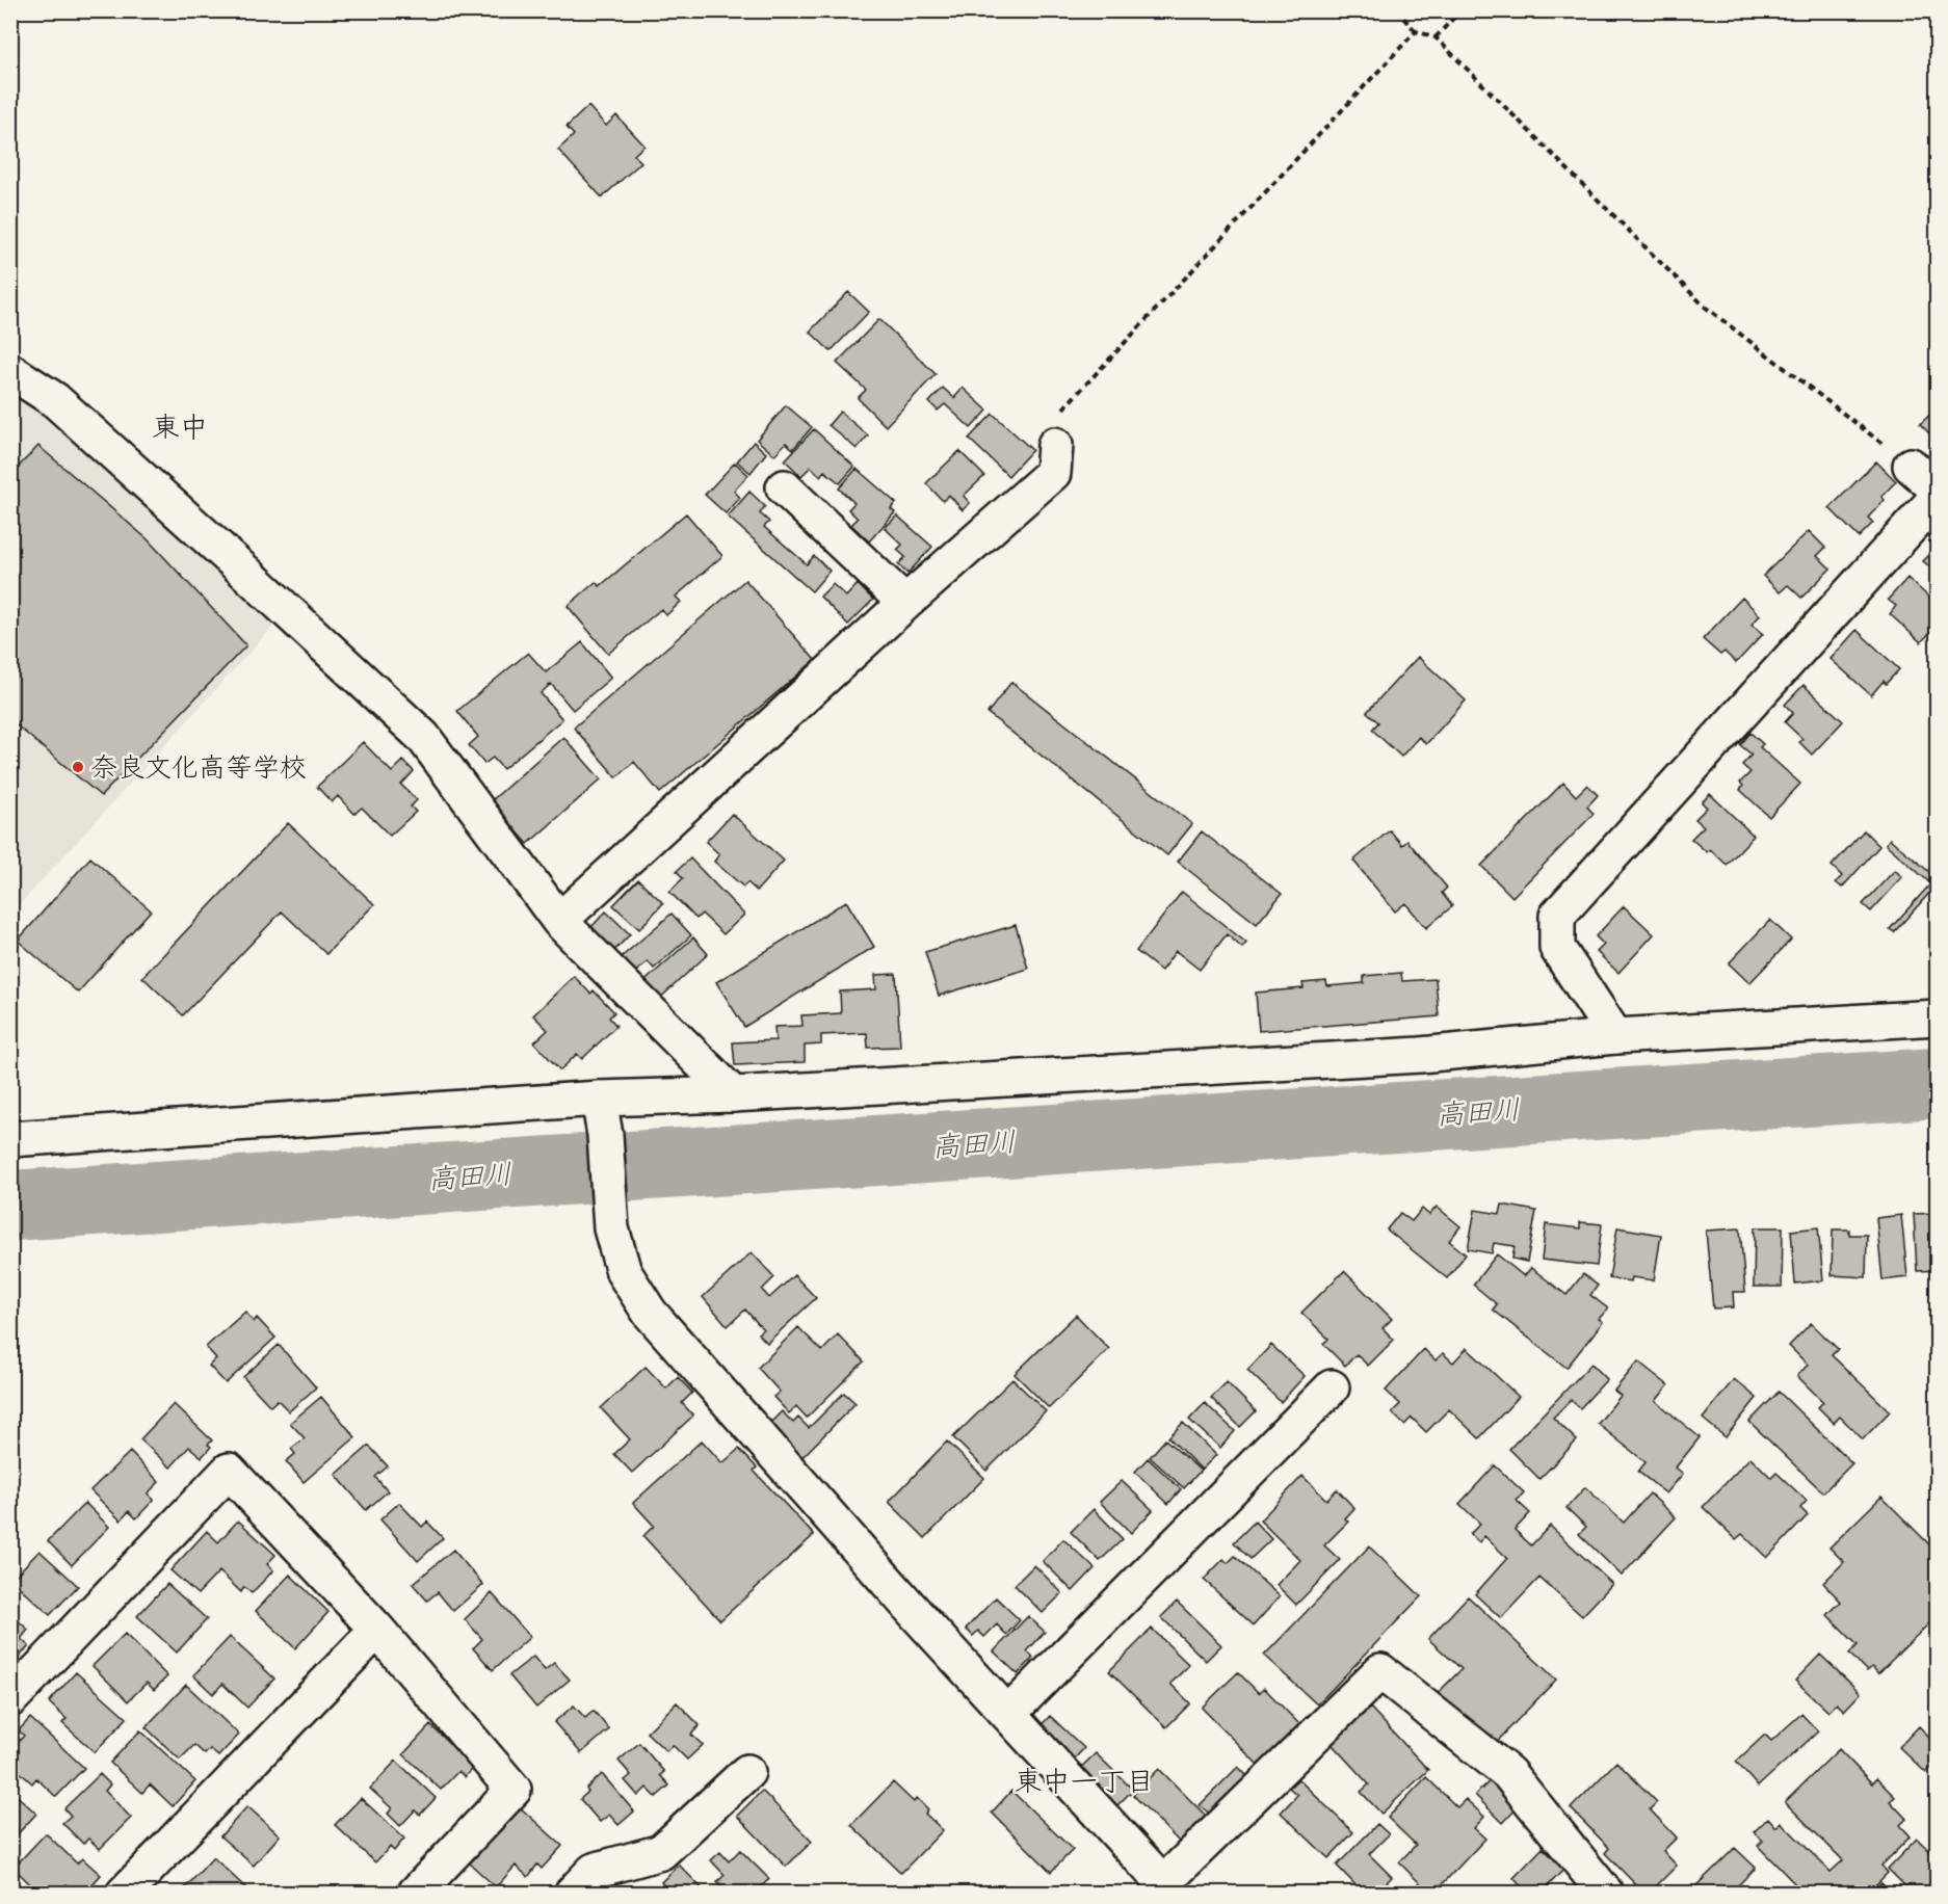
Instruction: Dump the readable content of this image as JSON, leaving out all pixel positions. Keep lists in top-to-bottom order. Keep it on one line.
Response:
{"districts":["東中","東中一丁目"],"water":["高田川"],"places":["奈良文化高等学校"]}
